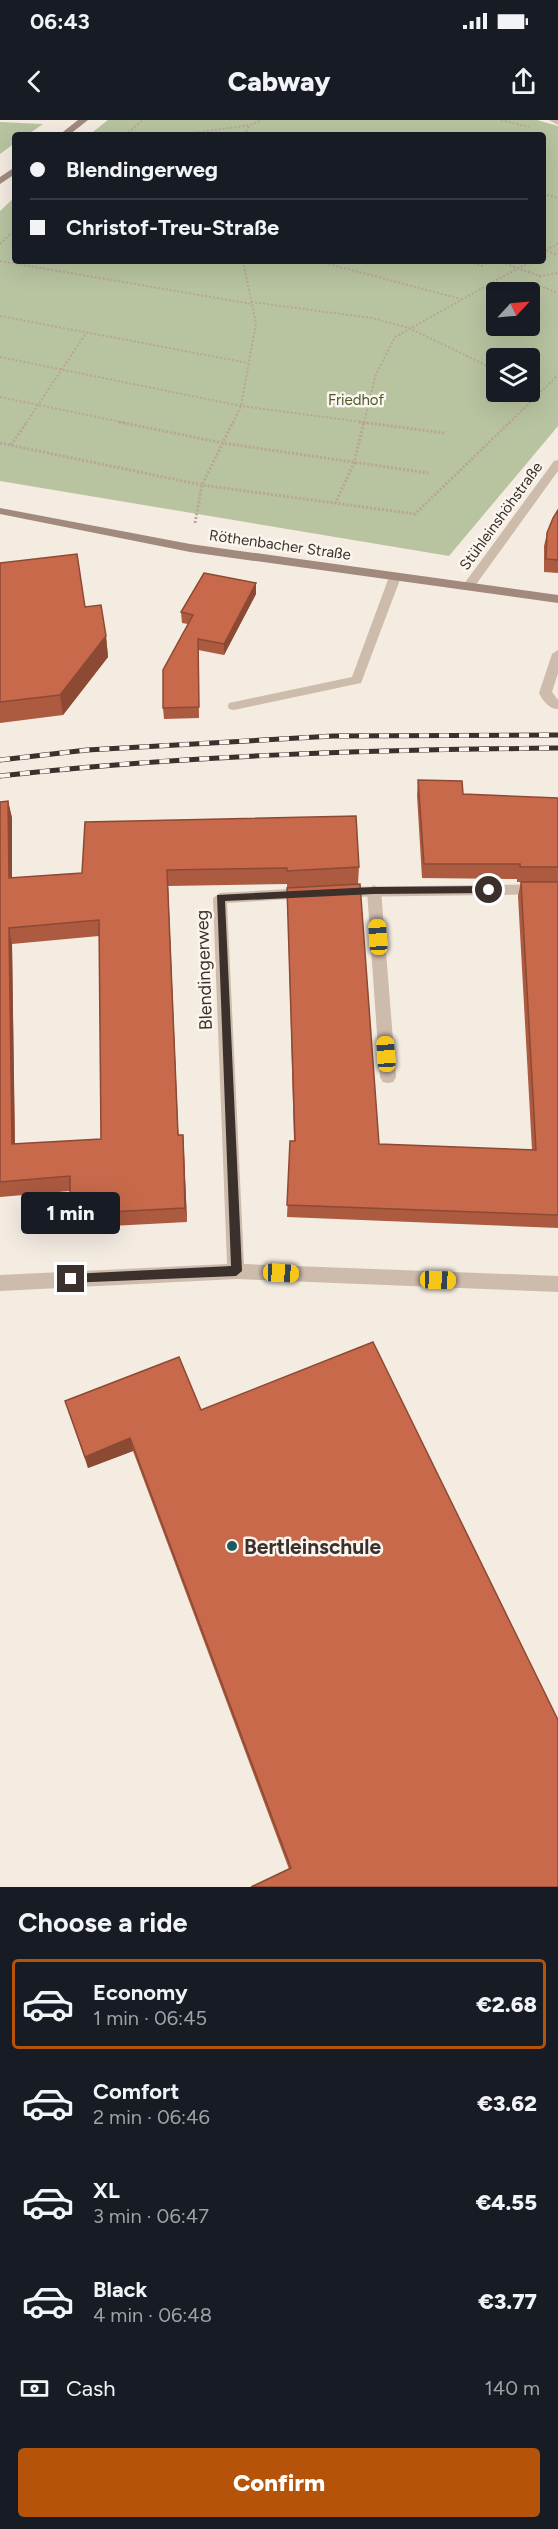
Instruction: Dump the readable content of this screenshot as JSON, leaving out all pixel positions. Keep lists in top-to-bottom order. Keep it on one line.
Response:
{"streets":{"main road":["Röthenbacher Straße"],"street":["Stühleinshöhstraße","Blendingerweg"]},"crossings":[["Stühleinshöhstraße","Röthenbacher Straße"]],"parks":["Friedhof"],"places":["Bertleinschule"],"north":"top right","page":{"status":"06:43","header":"Cabway","banner":["Blendingerweg","Christof-Treu-Straße"],"bubble":"1 min","heading":"Choose a ride","list":[{"name":"Economy","note":"1 min · 06:45","value":"€2.68"},{"name":"Comfort","note":"2 min · 06:46","value":"€3.62"},{"name":"XL","note":"3 min · 06:47","value":"€4.55"},{"name":"Black","note":"4 min · 06:48","value":"€3.77"}],"pay":["Cash","140 m"],"buttons":"Confirm"}}
